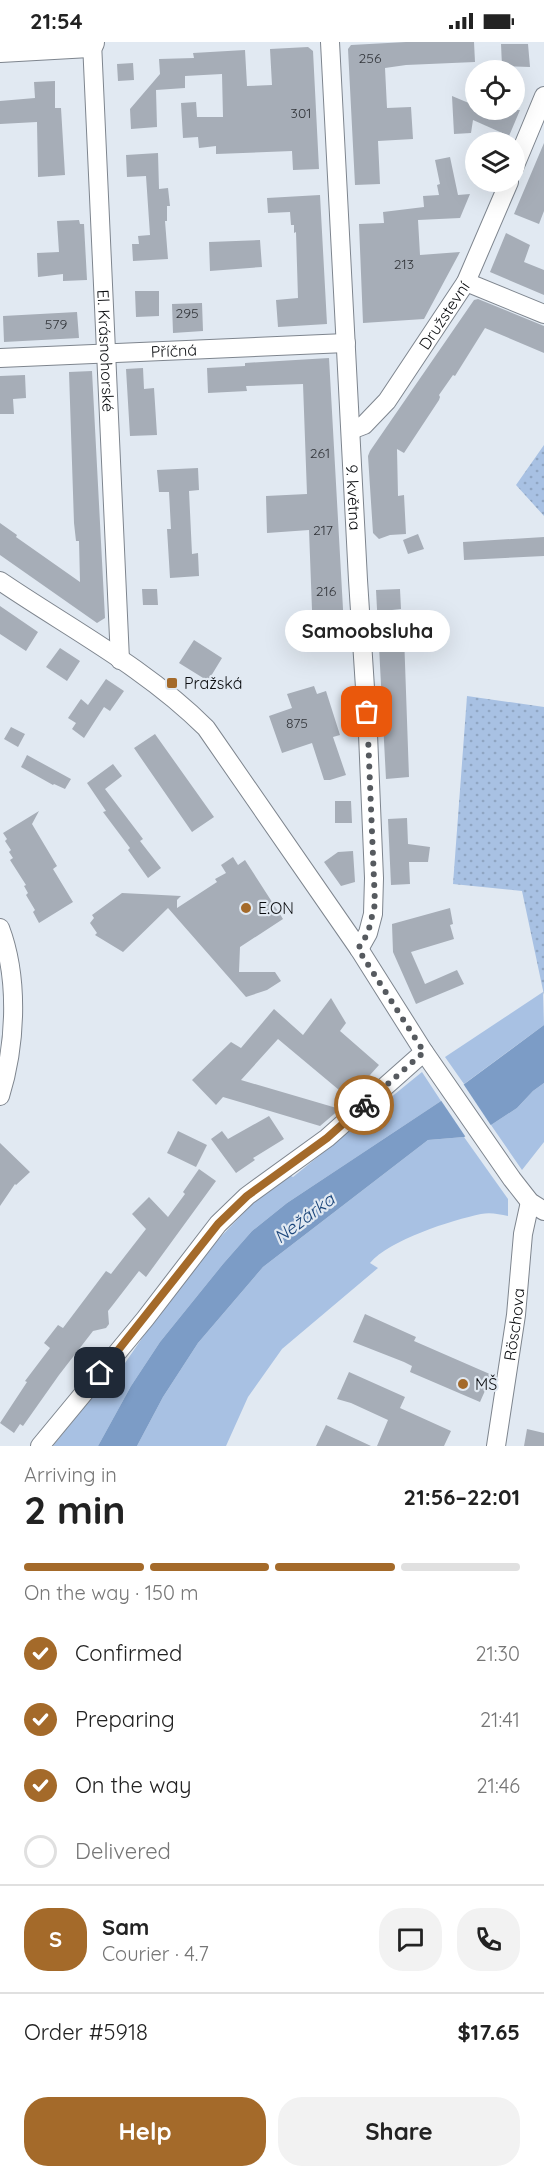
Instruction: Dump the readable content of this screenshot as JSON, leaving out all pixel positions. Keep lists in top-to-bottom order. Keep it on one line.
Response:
{"streets":{"street":["Družstevní","Příčná","El. Krásnohorské","9. května","Röschova"]},"crossings":[["Družstevní","9. května"],["Příčná","El. Krásnohorské"],["Příčná","9. května"]],"water":["Nežárka"],"places":{"transit":["Pražská"],"other":["Samoobsluha","E.ON","MŠ"]},"house_numbers":["256","301","213","295","579","261","217","216","875"],"page":{"status":"21:54","bubble":"Samoobsluha","heading":["2 min","Arriving in","21:56–22:01"],"panel":["Sam","Courier · 4.7","Order #5918","$17.65"],"bar":"On the way · 150 m","list":[["Confirmed","21:30"],["Preparing","21:41"],["On the way","21:46"],"Delivered"],"round":"S","buttons":["Help","Share"]}}
